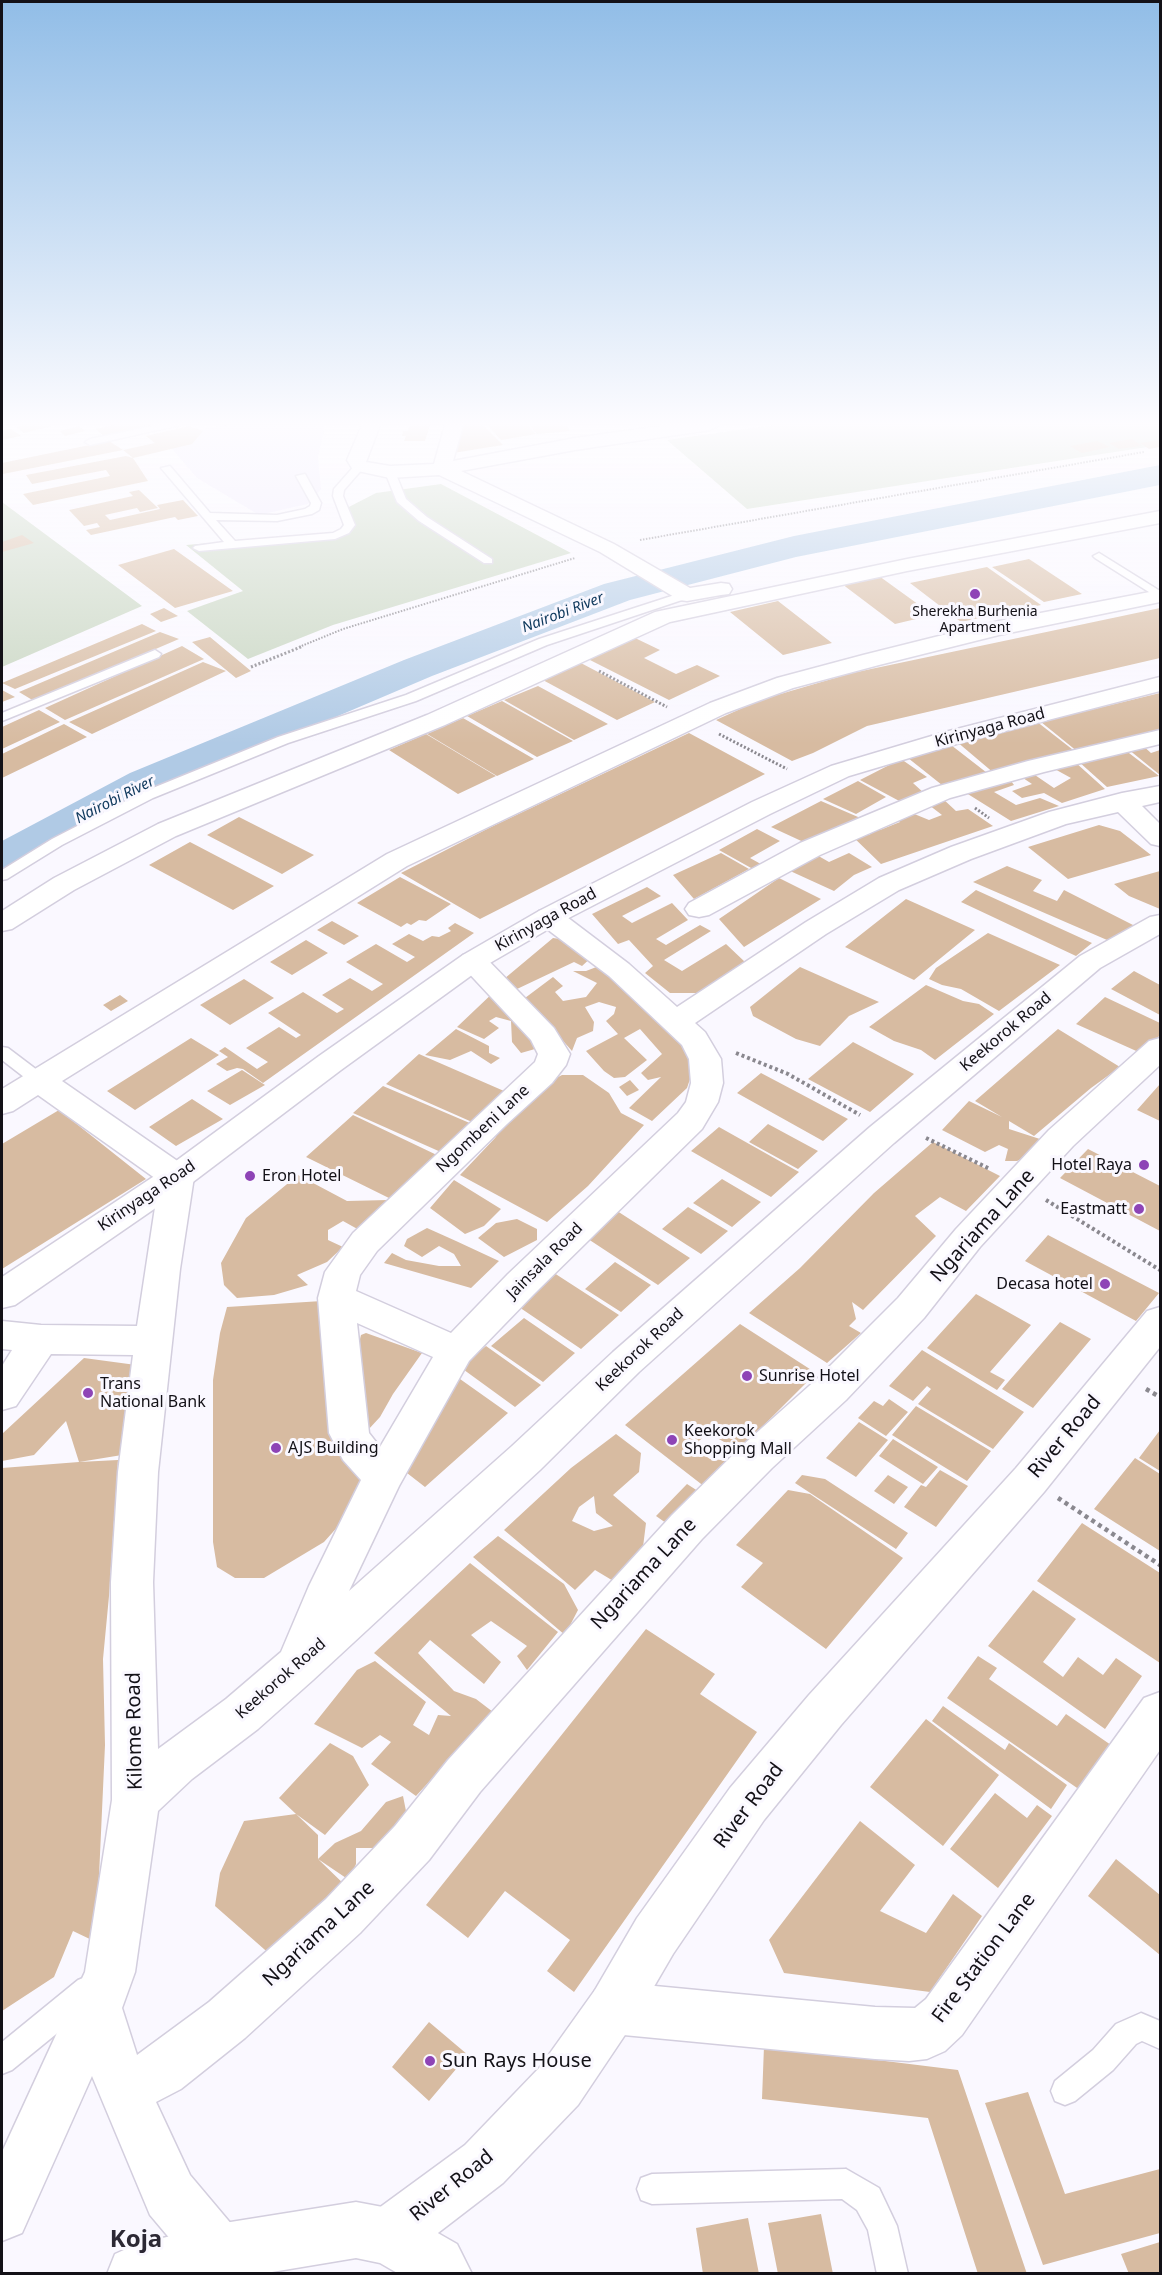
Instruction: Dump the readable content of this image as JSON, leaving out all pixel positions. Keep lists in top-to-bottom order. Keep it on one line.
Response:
{"streets":{"main road":["Kirinyaga Road","Keekorok Road","Ngombeni Lane","Ngariama Lane","Jainsala Road","River Road","Kilome Road","Fire Station Lane"]},"crossings":[["Kirinyaga Road","Ngombeni Lane"],["Kirinyaga Road","Jainsala Road"],["Kirinyaga Road","Kilome Road"],["Keekorok Road","Jainsala Road"],["Keekorok Road","Kilome Road"],["Ngombeni Lane","Jainsala Road"],["Ngariama Lane","Kilome Road"],["River Road","Fire Station Lane"]],"districts":["Koja"],"water":["Nairobi River"],"places":["Sherekha Burhenia Apartment","Hotel Raya","Eron Hotel","Eastmatt","Decasa hotel","Sunrise Hotel","Trans National Bank","Keekorok Shopping Mall","AJS Building","Sun Rays House"]}
